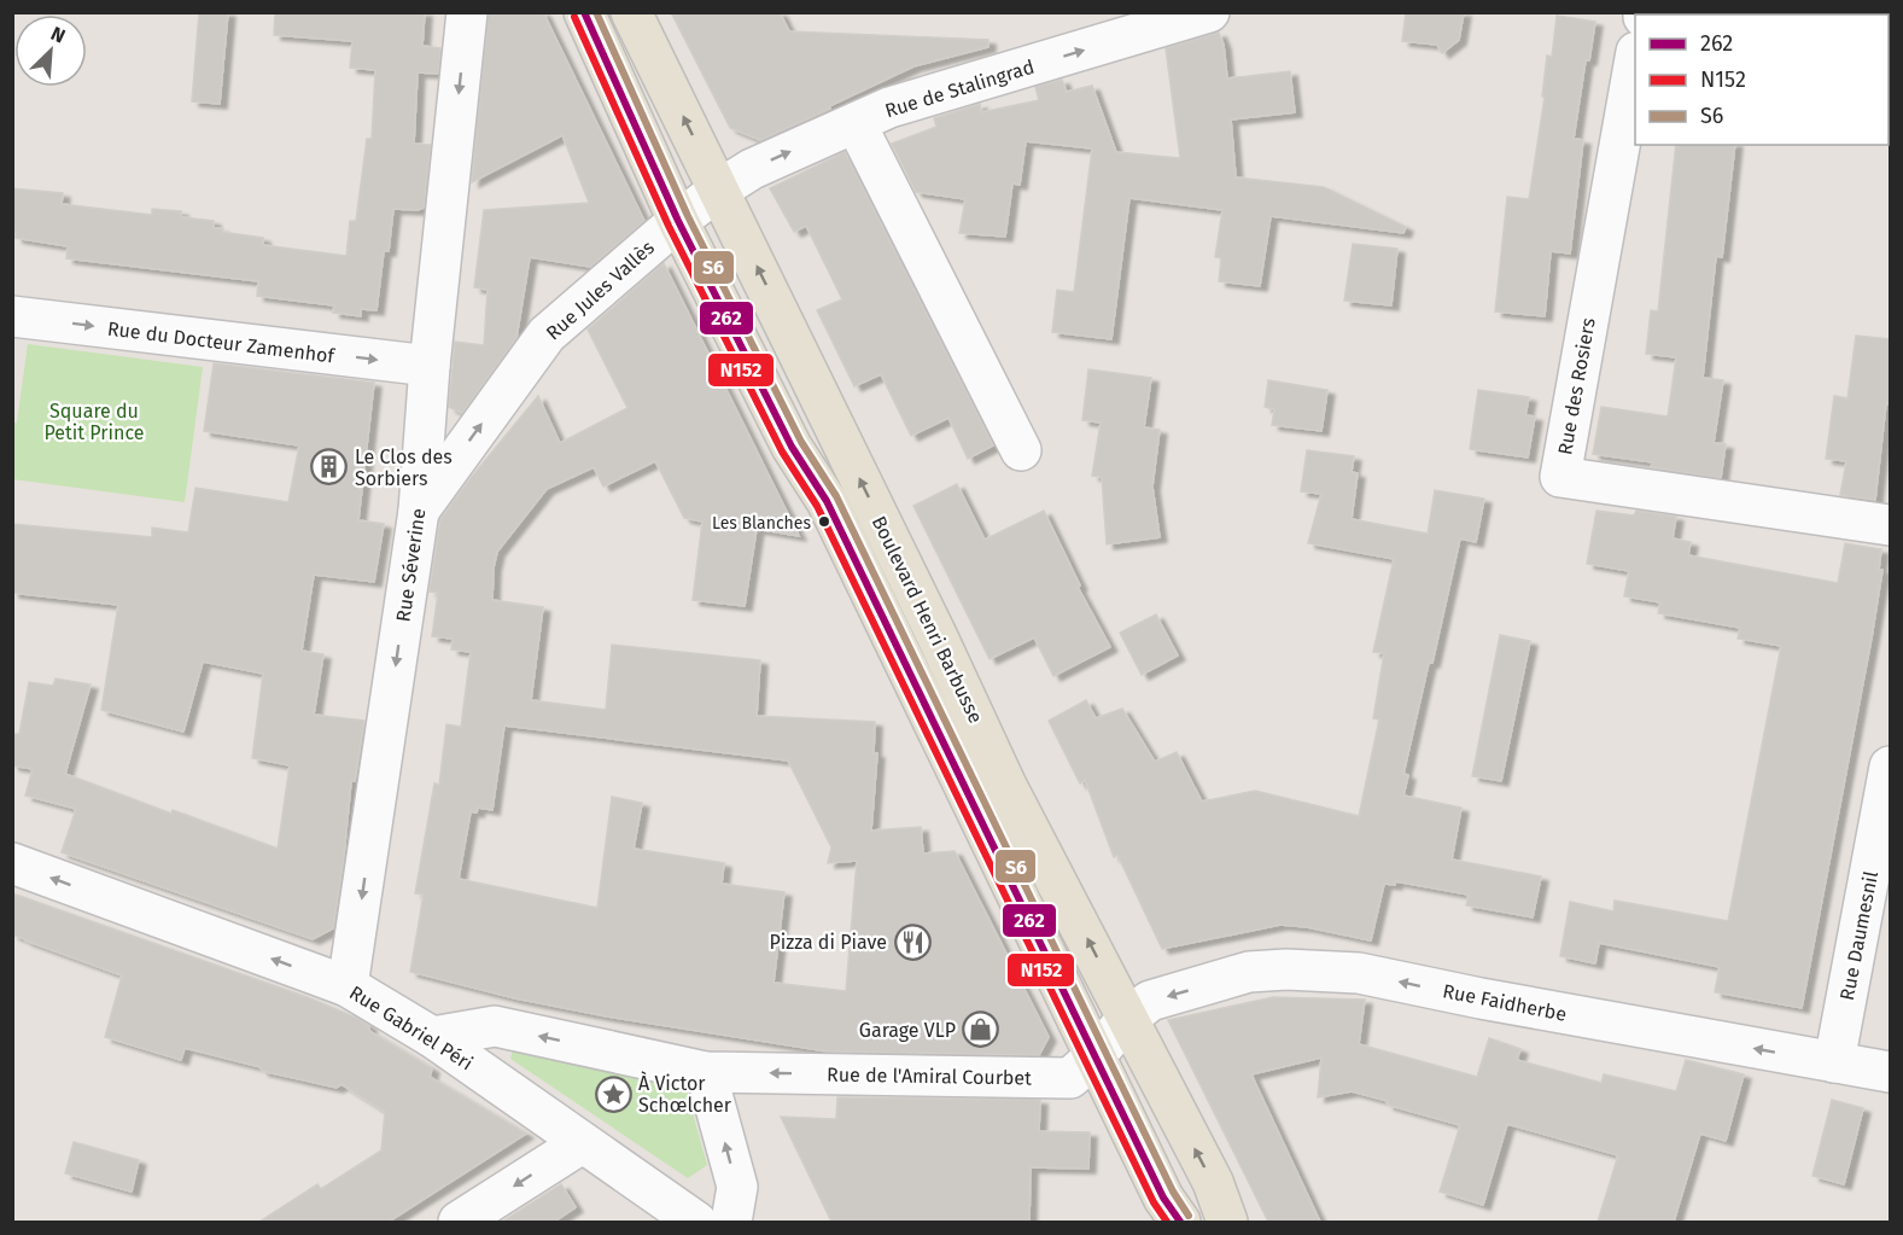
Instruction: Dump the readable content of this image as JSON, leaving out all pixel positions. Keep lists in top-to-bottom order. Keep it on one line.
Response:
{"streets":{"main road":["Boulevard Henri Barbusse"],"street":["Rue de Stalingrad","Rue Jules Vallès","Rue du Docteur Zamenhof","Rue des Rosiers","Rue Séverine","Rue Daumesnil","Rue Faidherbe","Rue Gabriel Péri","Rue de l'Amiral Courbet"]},"crossings":[["Rue de Stalingrad","Rue Jules Vallès"],["Rue de Stalingrad","Boulevard Henri Barbusse"],["Rue Jules Vallès","Rue Séverine"],["Rue Jules Vallès","Boulevard Henri Barbusse"],["Rue du Docteur Zamenhof","Rue Séverine"],["Rue Séverine","Rue Gabriel Péri"],["Boulevard Henri Barbusse","Rue Faidherbe"],["Boulevard Henri Barbusse","Rue de l'Amiral Courbet"],["Rue Daumesnil","Rue Faidherbe"],["Rue Faidherbe","Rue de l'Amiral Courbet"],["Rue Gabriel Péri","Rue de l'Amiral Courbet"]],"one_way":["Rue de Stalingrad","Rue Jules Vallès","Rue du Docteur Zamenhof","Rue Séverine","Rue Faidherbe","Rue Gabriel Péri","Rue de l'Amiral Courbet"],"parks":["Square du Petit Prince"],"places":{"building":["Le Clos des Sorbiers"],"other":["Les Blanches"],"restaurant":["Pizza di Piave"],"shop":["Garage VLP"],"place":["À Victor Schœlcher"]},"lines":["transit line 262","transit line S6","transit line N152"],"legend":["262","N152","S6"],"north":"top right"}
